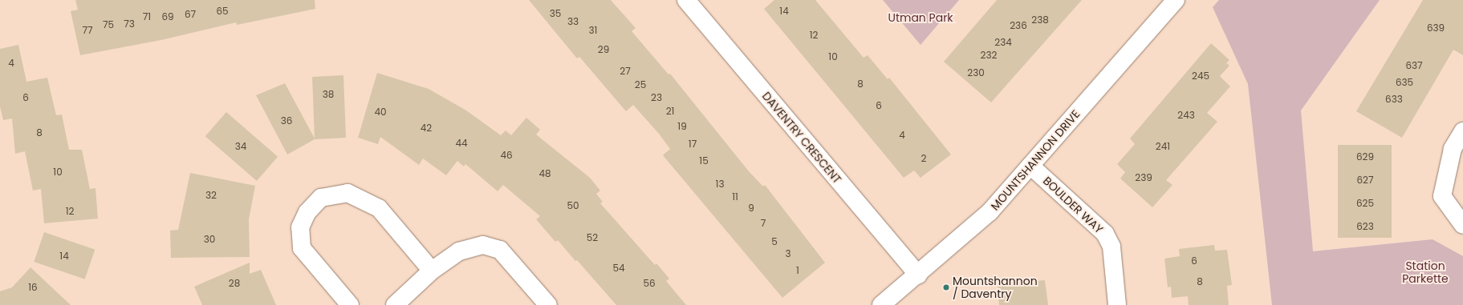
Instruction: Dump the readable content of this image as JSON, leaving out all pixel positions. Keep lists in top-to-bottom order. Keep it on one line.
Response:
{"streets":{"street":["DAVENTRY CRESCENT","MOUNTSHANNON DRIVE","BOULDER WAY"]},"crossings":[["DAVENTRY CRESCENT","MOUNTSHANNON DRIVE"],["MOUNTSHANNON DRIVE","BOULDER WAY"]],"parks":["Utman Park","Station Parkette"],"places":["Mountshannon / Daventry"],"house_numbers":["65","14","35","67","71","69","238","33","73","75","236","639","77","31","12","234","29","232","10","4","637","27","230","245","635","8","25","38","6","23","633","6","21","40","243","36","19","42","8","4","44","17","34","241","46","629","2","15","10","48","239","627","13","32","11","625","50","9","12","7","623","52","30","5","3","14","6","54","1","8","28","56","16"]}
